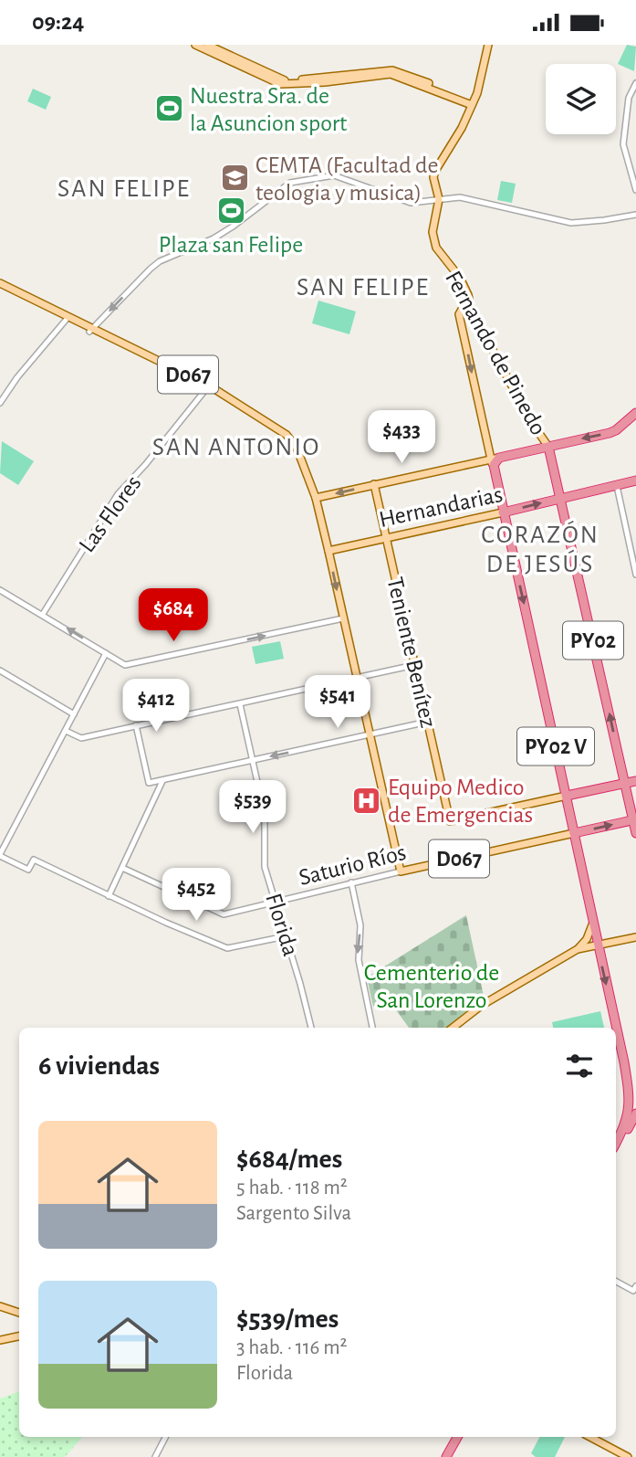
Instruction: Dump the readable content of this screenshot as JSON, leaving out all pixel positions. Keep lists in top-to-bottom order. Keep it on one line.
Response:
{"streets":{"highway":["Hernandarias","PY02","PY02 V","Saturio Ríos"],"main road":["Fernando de Pinedo","D067","Teniente Benítez"],"street":["Las Flores","Florida"]},"crossings":[["Fernando de Pinedo","PY02"],["D067","Hernandarias"],["D067","Las Flores"],["D067","Saturio Ríos"],["Hernandarias","PY02"],["Hernandarias","Teniente Benítez"],["Hernandarias","PY02 V"],["PY02","Saturio Ríos"],["Teniente Benítez","PY02 V"],["PY02 V","Saturio Ríos"],["Saturio Ríos","Florida"]],"districts":["SAN FELIPE","SAN FELIPE","SAN ANTONIO","CORAZÓN DE JESÚS"],"parks":["Cementerio de San Lorenzo"],"places":{"sports":["Nuestra Sra. de la Asuncion sport","Plaza san Felipe"],"school or university":["CEMTA (Facultad de teologia y musica)"],"hospital":["Equipo Medico de Emergencias"]},"page":{"status":"09:24","price":["$433","$684","$541","$412","$539","$452"],"heading":"6 viviendas","list":[{"name":"$684/mes","note":"5 hab. · 118 m² · Sargento Silva"},{"name":"$539/mes","note":"3 hab. · 116 m² · Florida"}]}}
